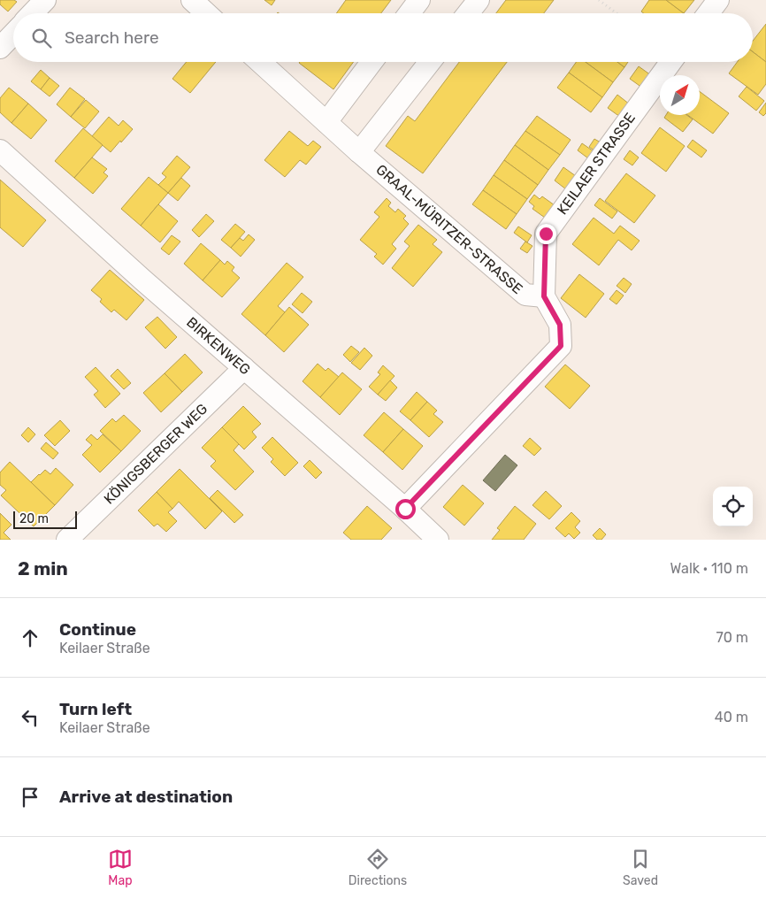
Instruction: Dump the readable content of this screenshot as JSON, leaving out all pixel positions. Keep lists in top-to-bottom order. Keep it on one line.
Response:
{"streets":{"street":["KEILAER STRASSE","GRAAL-MÜRITZER-STRASSE","BIRKENWEG","KÖNIGSBERGER WEG"]},"crossings":[["KEILAER STRASSE","GRAAL-MÜRITZER-STRASSE"],["BIRKENWEG","KÖNIGSBERGER WEG"]],"scale_bar":"20 m","north":"top right","page":{"search":"Search here","scale":"20 m","heading":["2 min","Walk · 110 m"],"list":[["Continue","Keilaer Straße","70 m"],["Turn left","Keilaer Straße","40 m"],"Arrive at destination"],"nav":["Map","Directions","Saved"]}}
